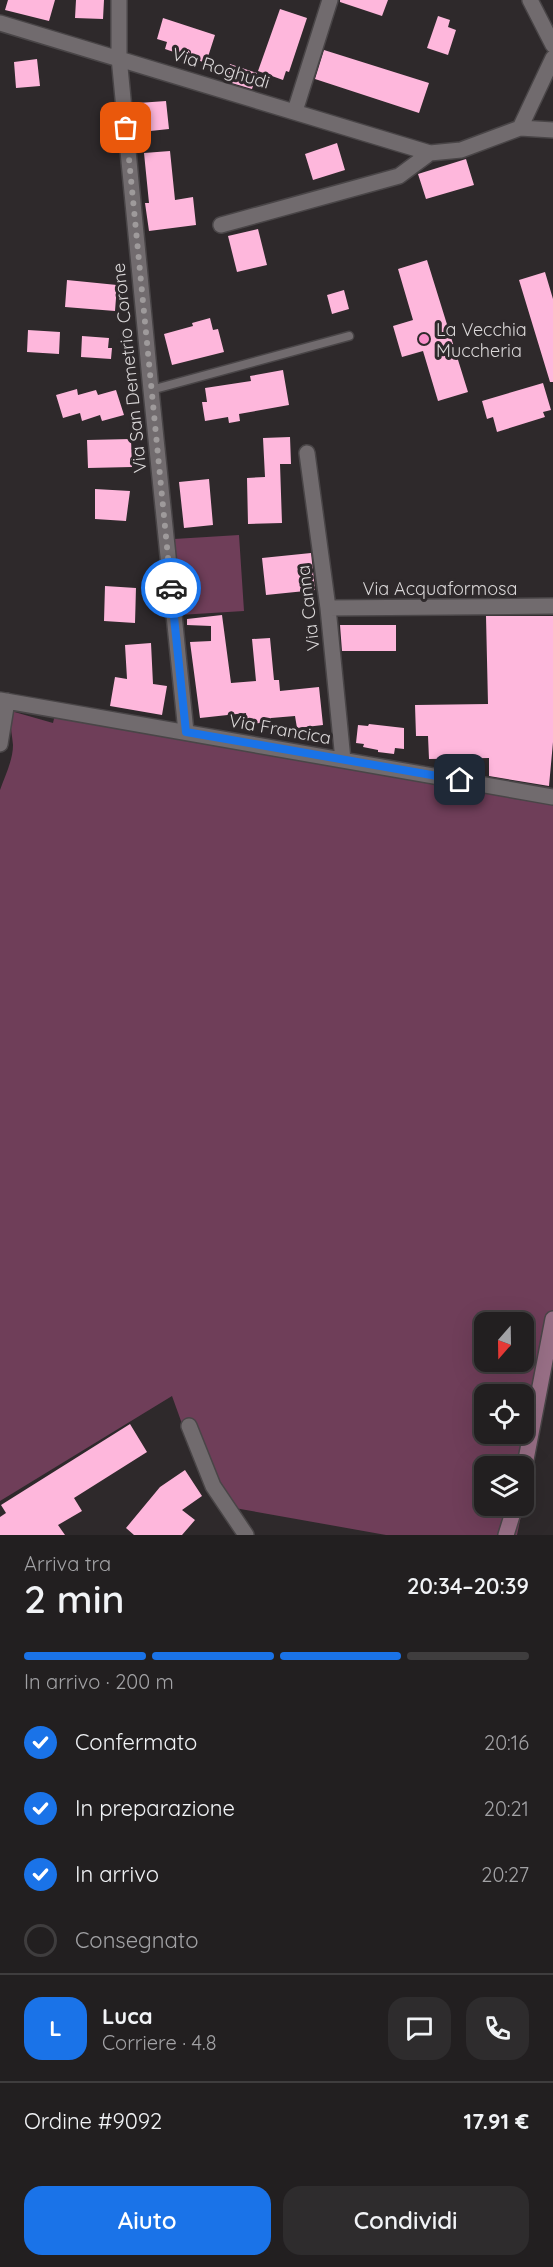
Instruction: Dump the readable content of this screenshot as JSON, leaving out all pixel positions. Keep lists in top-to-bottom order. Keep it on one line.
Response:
{"streets":{"street":["Via Roghudi","Via San Demetrio Corone","Via Acquaformosa","Via Canna","Via Francica"]},"crossings":[["Via Roghudi","Via San Demetrio Corone"],["Via San Demetrio Corone","Via Francica"],["Via Acquaformosa","Via Canna"],["Via Canna","Via Francica"]],"places":["La Vecchia Muccheria"],"north":"bottom","page":{"heading":["2 min","Arriva tra","20:34–20:39"],"panel":["Luca","Corriere · 4.8","Ordine #9092","17.91 €"],"bar":"In arrivo · 200 m","list":[["Confermato","20:16"],["In preparazione","20:21"],["In arrivo","20:27"],"Consegnato"],"round":"L","buttons":["Aiuto","Condividi"]}}
